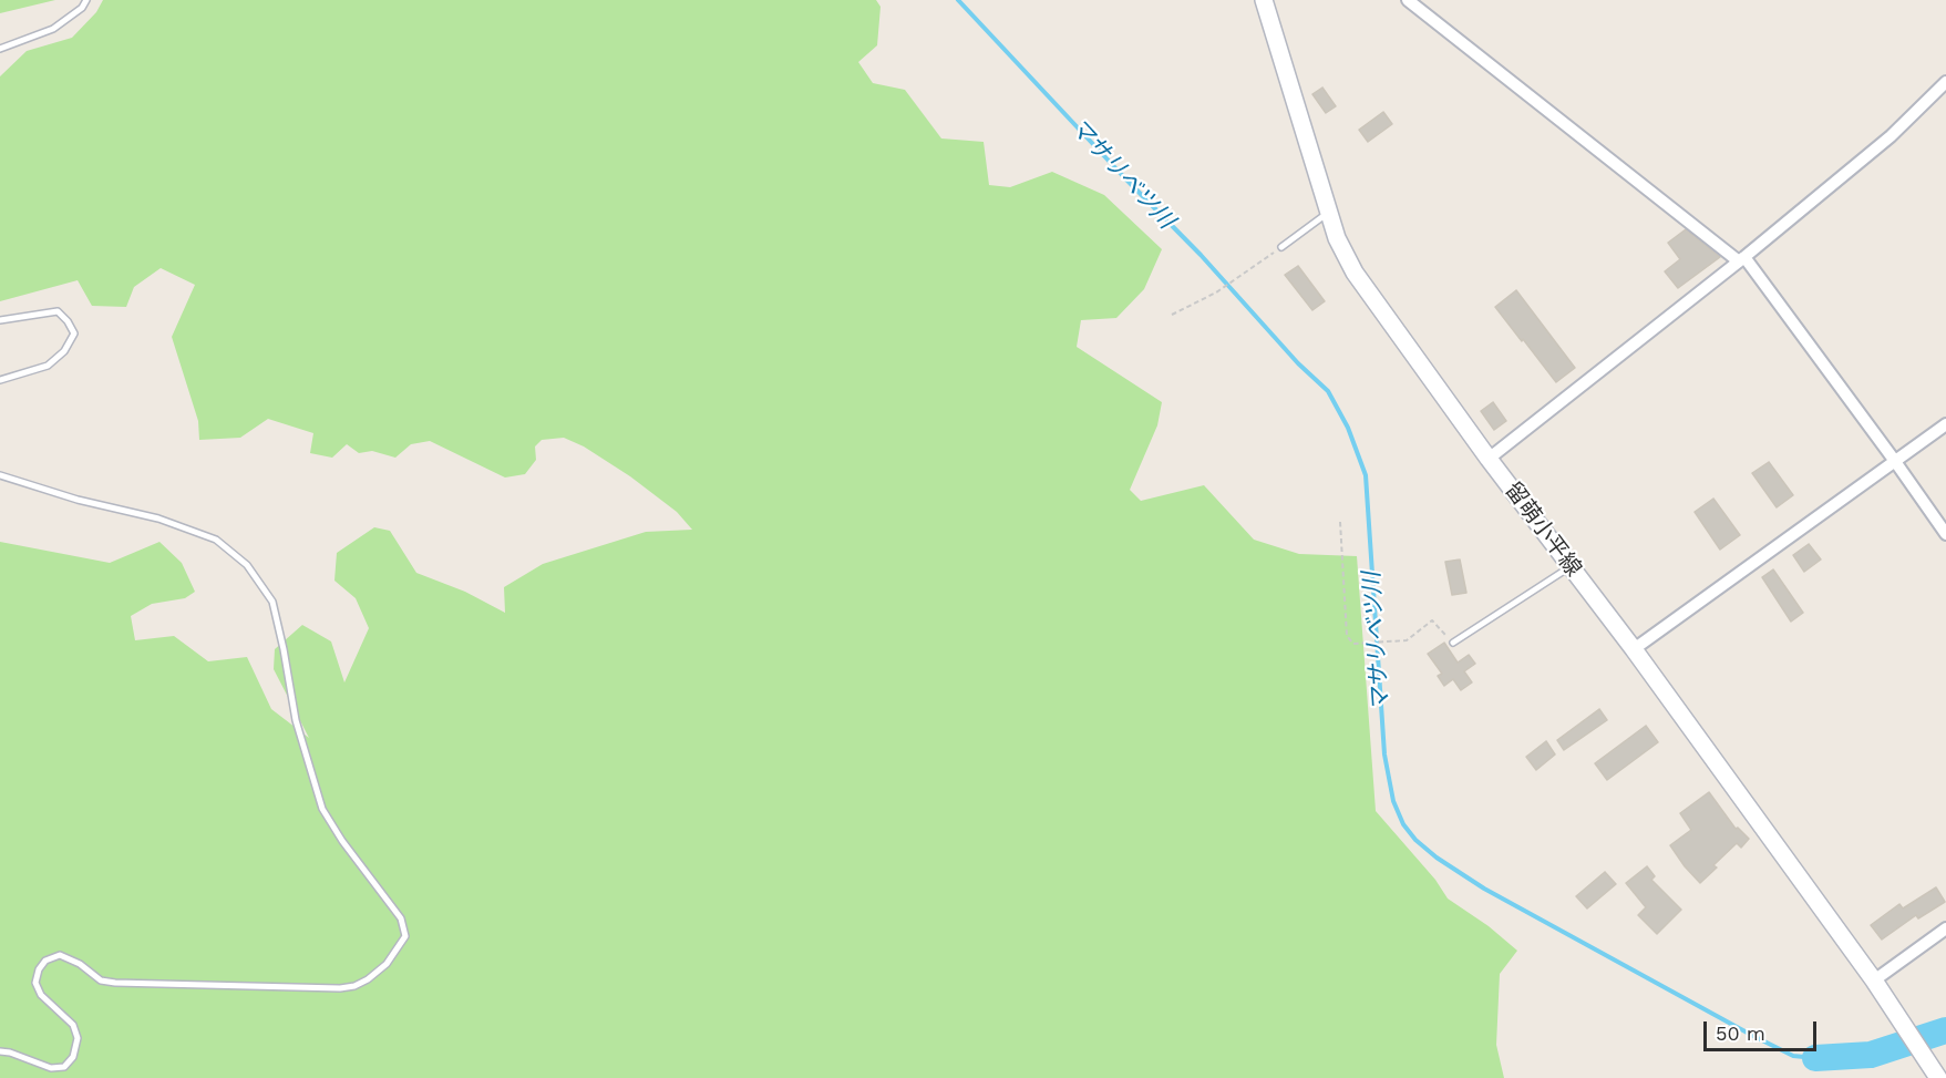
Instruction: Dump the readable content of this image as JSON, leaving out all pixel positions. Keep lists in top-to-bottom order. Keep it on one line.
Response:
{"streets":{"main road":["留萌小平線"]},"water":["マサリベツ川"],"scale_bar":"50 m"}
